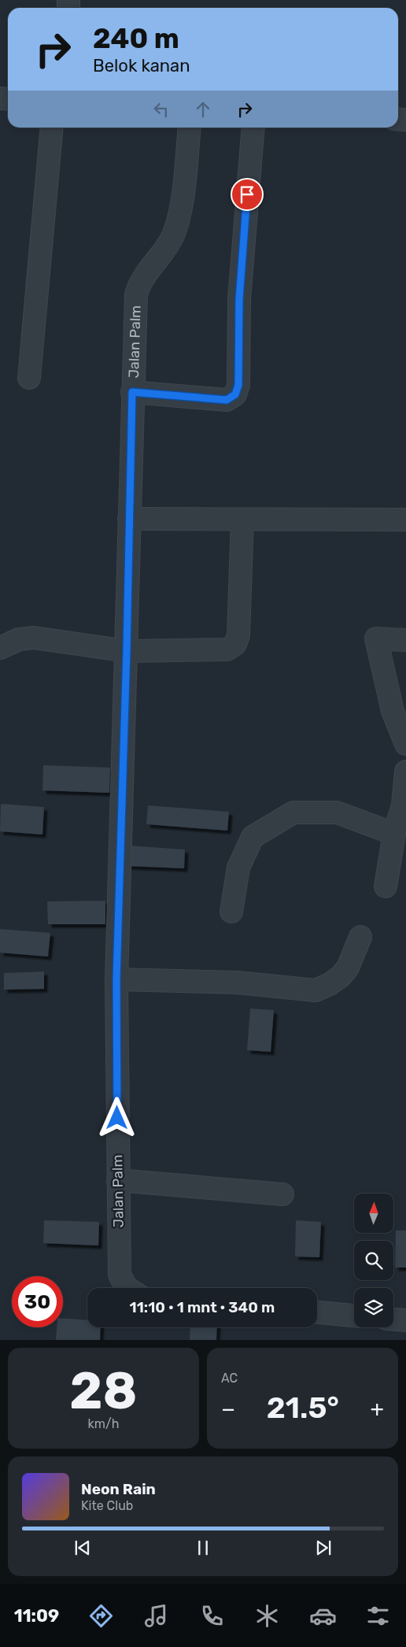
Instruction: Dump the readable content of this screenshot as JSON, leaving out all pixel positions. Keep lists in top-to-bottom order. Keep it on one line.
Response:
{"streets":{"street":["Jalan Palm"]},"north":"top","page":{"turn":["240 m","Belok kanan"],"limit":"30","trip":"11:10 · 1 mnt · 340 m","tile":[["28","km/h"],"AC"],"heat":["−","21.5°","+"],"song":["Neon Rain","Kite Club"],"tabs":"11:09"}}
